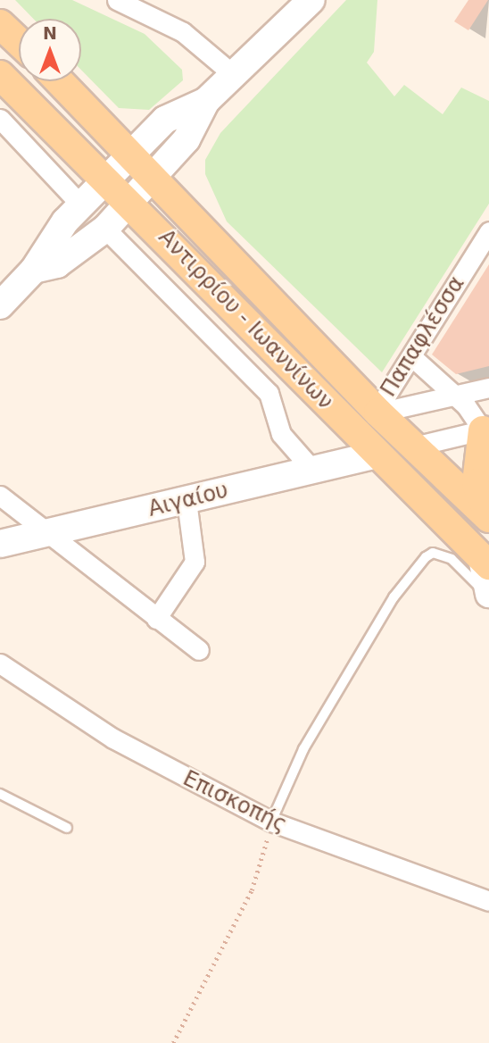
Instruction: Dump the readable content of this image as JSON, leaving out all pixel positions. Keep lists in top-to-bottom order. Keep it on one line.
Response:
{"streets":{"main road":["Αντιρρίου - Ιωαννίνων","Αιγαίου"],"street":["Παπαφλέσσα","Επισκοπής"]},"crossings":[["Αντιρρίου - Ιωαννίνων","Παπαφλέσσα"],["Αντιρρίου - Ιωαννίνων","Αιγαίου"]],"north":"top"}
